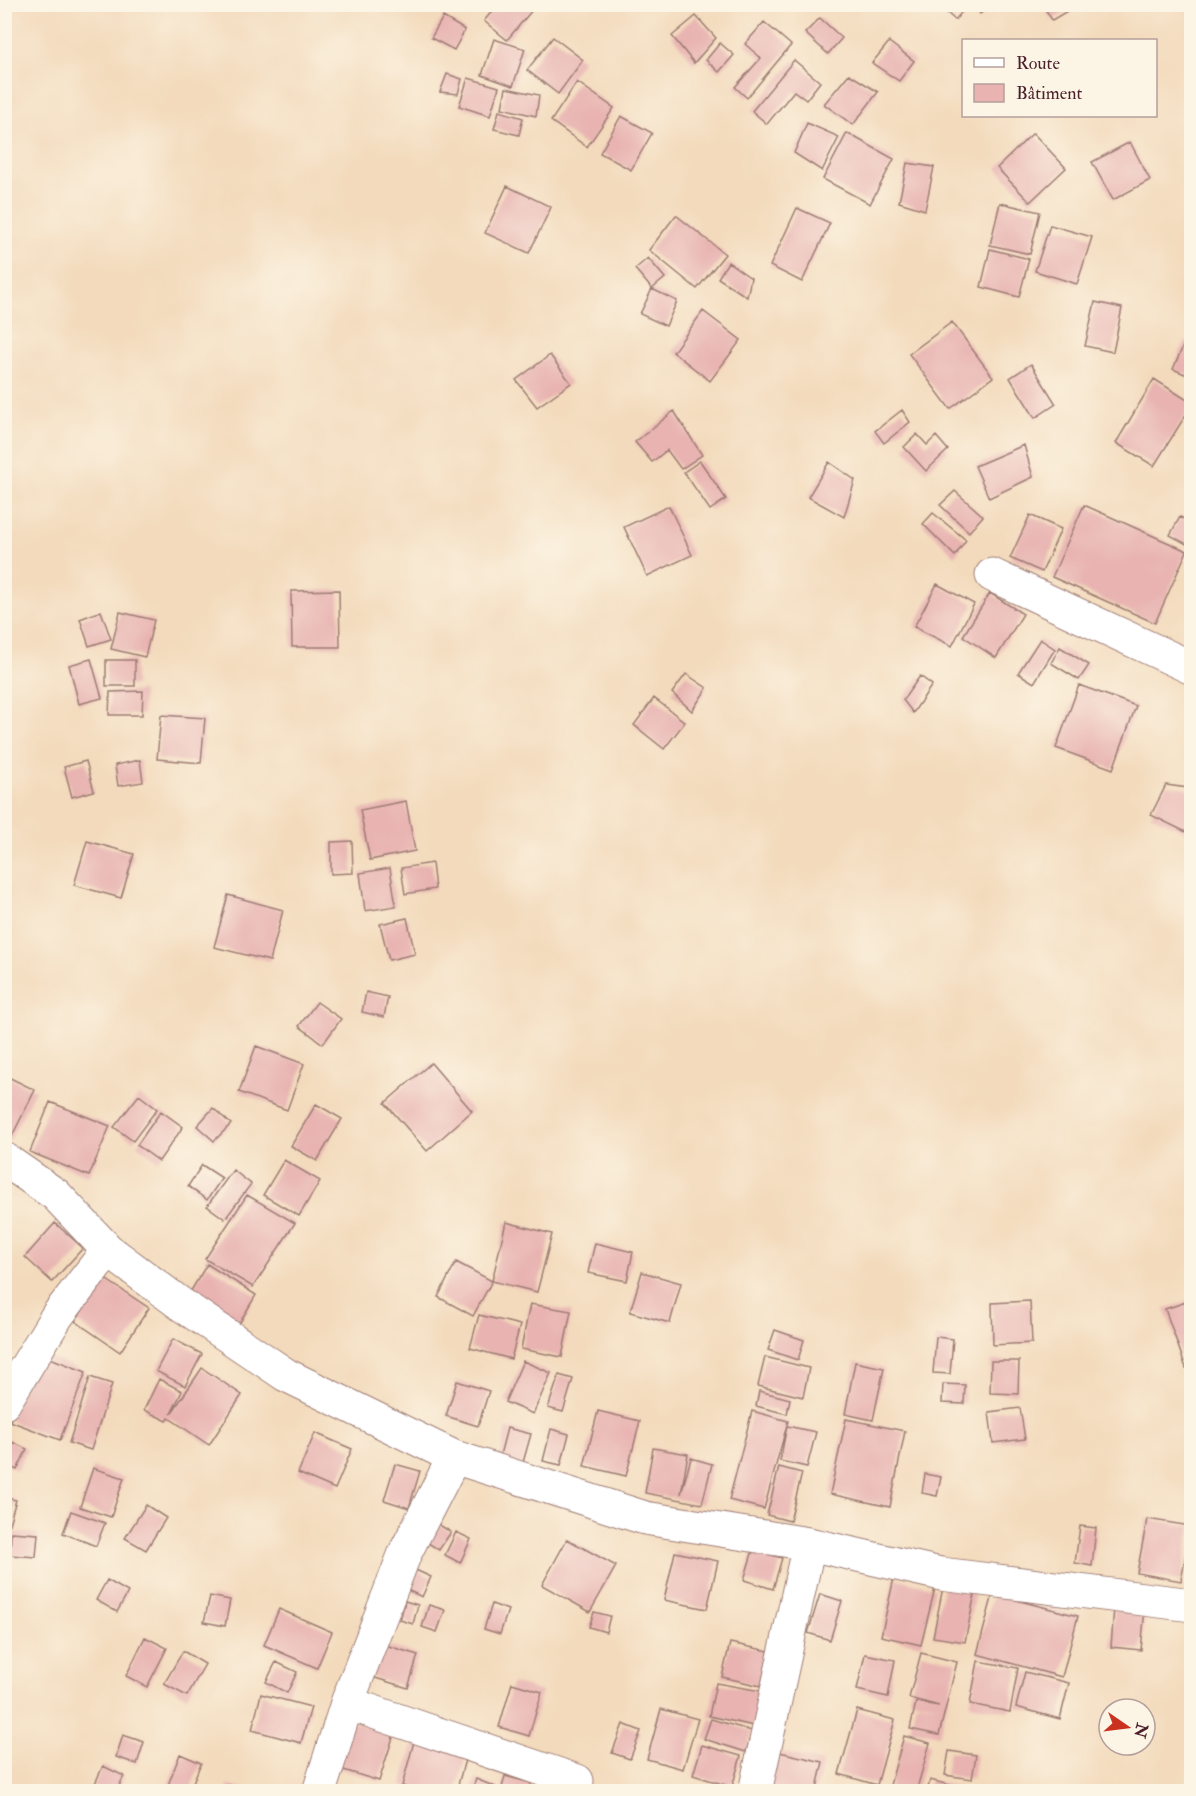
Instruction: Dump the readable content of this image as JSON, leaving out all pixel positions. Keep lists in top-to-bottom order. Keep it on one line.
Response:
{"legend":["Route","Bâtiment"],"north":"right"}
